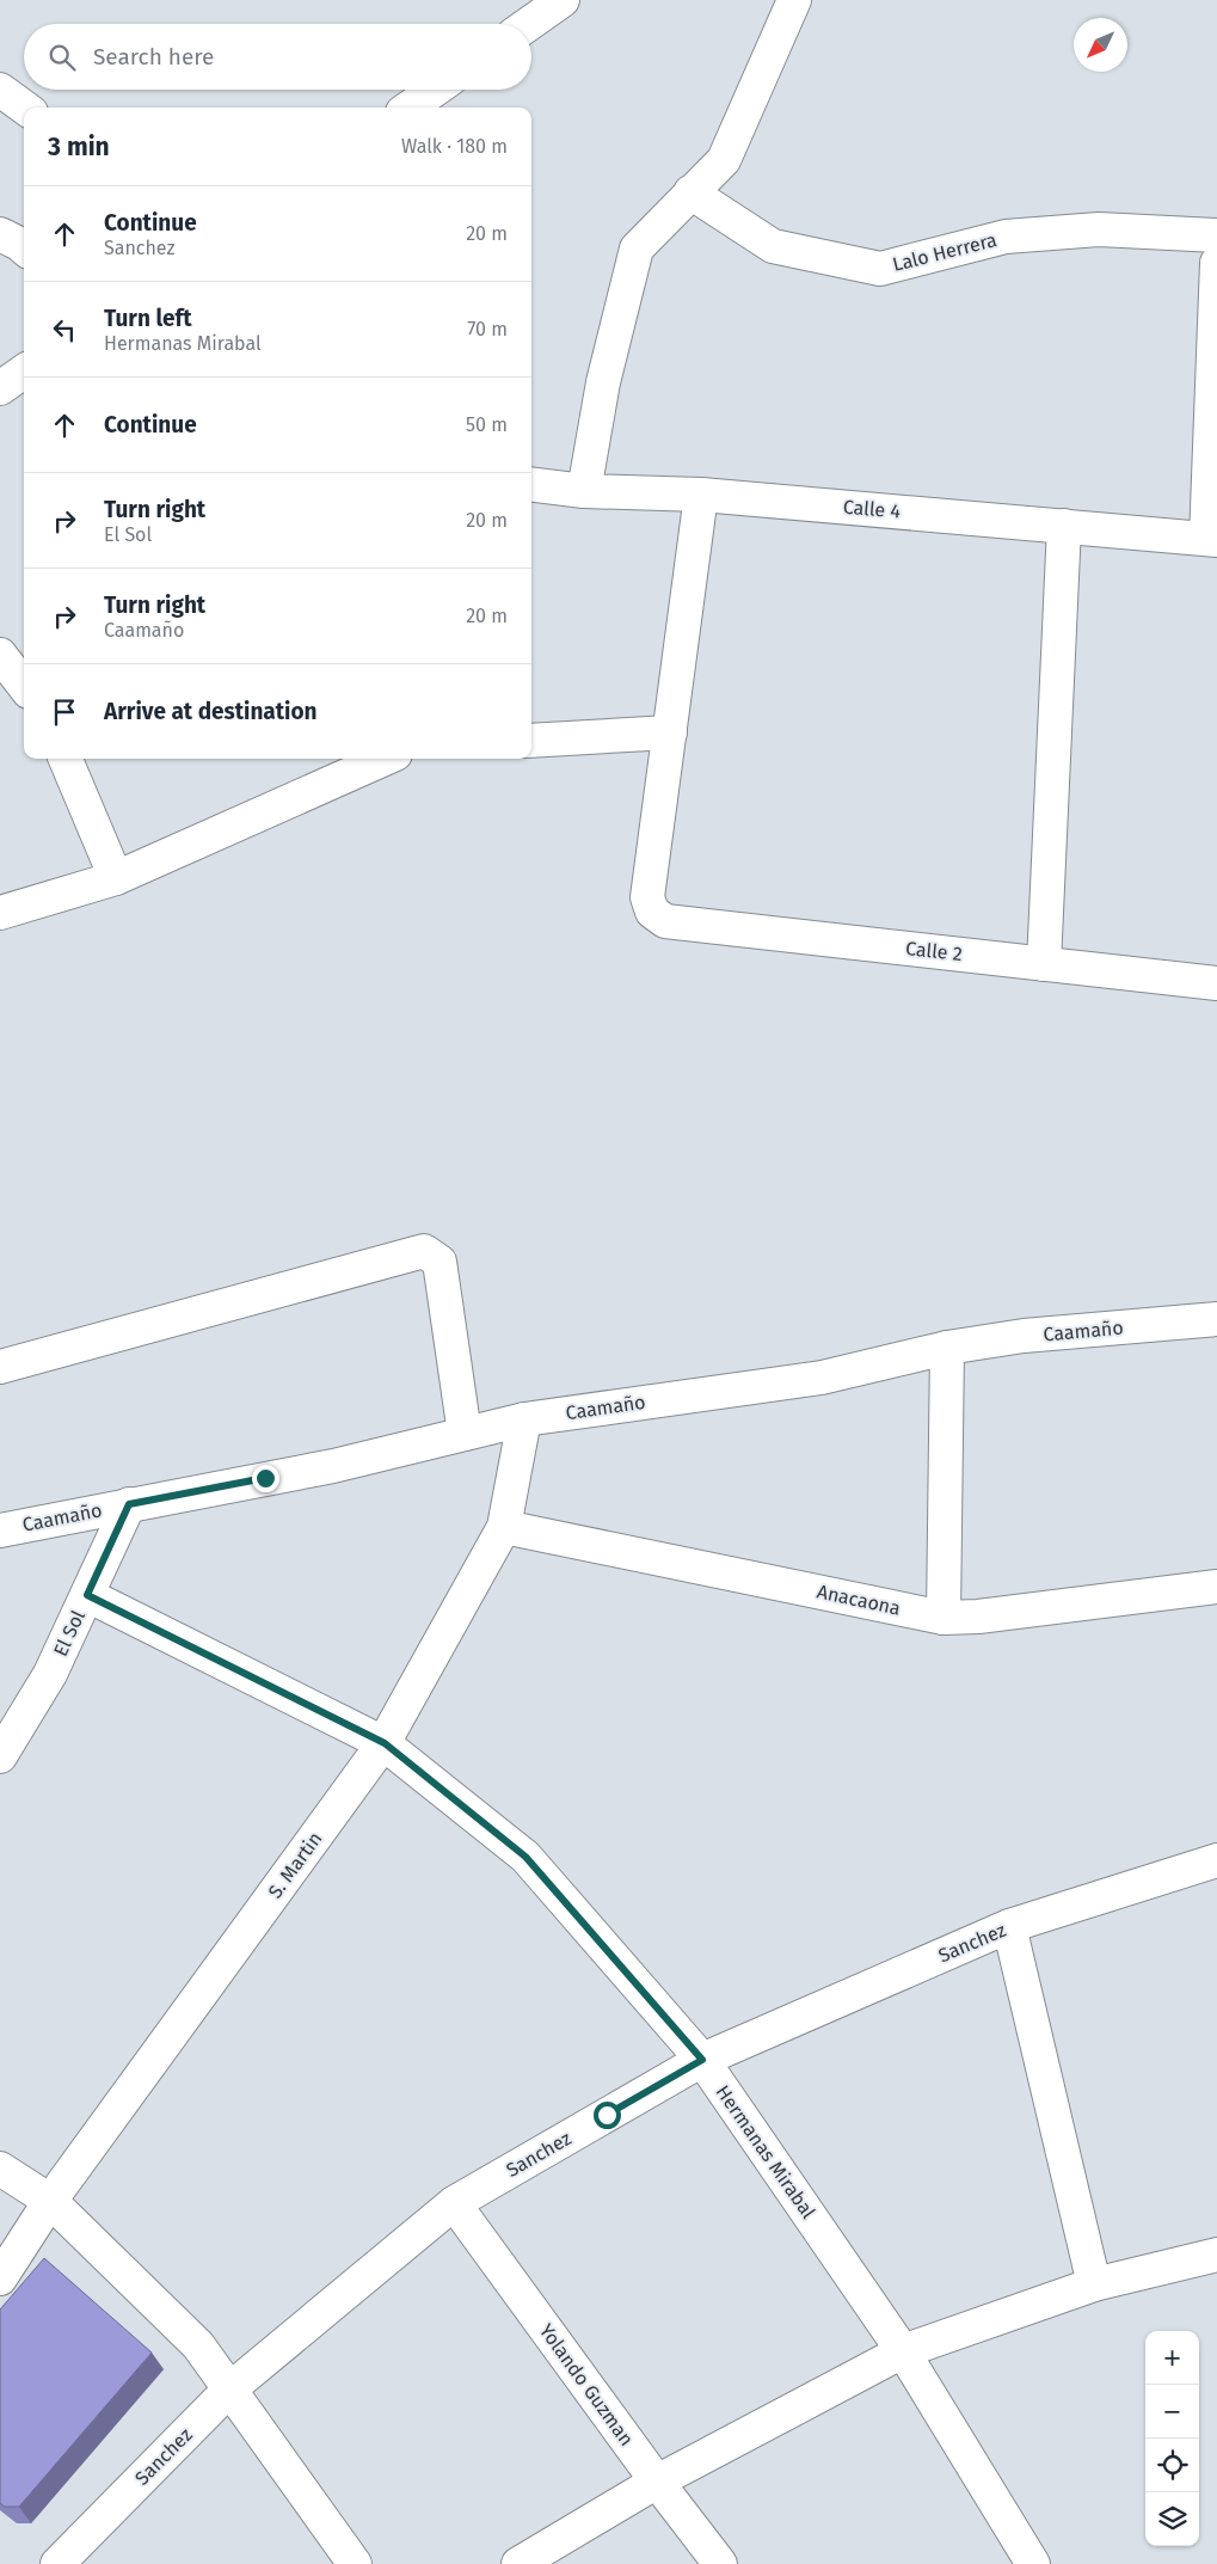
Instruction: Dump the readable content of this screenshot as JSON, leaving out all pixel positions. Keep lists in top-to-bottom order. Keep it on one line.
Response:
{"streets":{"street":["Lalo Herrera","Calle 4","Calle 2","Caamaño","Anacaona","El Sol","S. Martin","Sanchez","Hermanas Mirabal","Yolando Guzman"]},"crossings":[["Caamaño","El Sol"],["Caamaño","S. Martin"],["Anacaona","S. Martin"],["El Sol","Hermanas Mirabal"],["S. Martin","Hermanas Mirabal"],["Sanchez","Hermanas Mirabal"],["Sanchez","Yolando Guzman"]],"north":"bottom left","page":{"search":"Search here","heading":["3 min","Walk · 180 m"],"list":[["Continue","Sanchez","20 m"],["Turn left","Hermanas Mirabal","70 m"],["Continue","50 m"],["Turn right","El Sol","20 m"],["Turn right","Caamaño","20 m"],"Arrive at destination"],"map_buttons":["+","−"]}}
